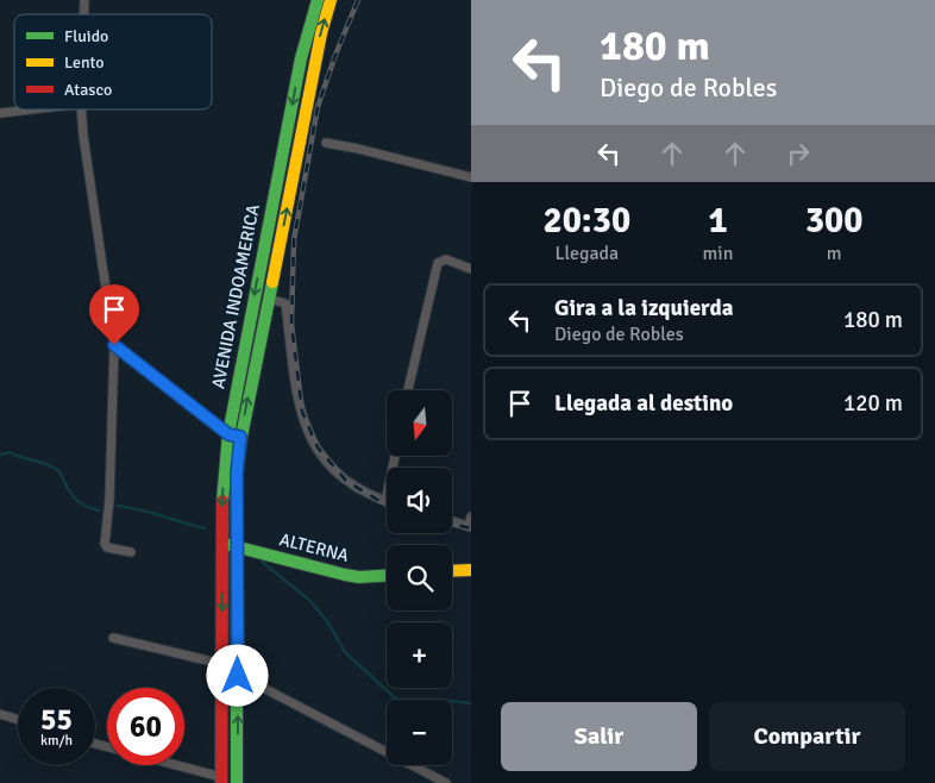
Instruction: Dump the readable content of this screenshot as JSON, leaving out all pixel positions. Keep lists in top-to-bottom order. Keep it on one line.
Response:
{"streets":{"main road":["AVENIDA INDOAMERICA","ALTERNA"]},"crossings":[["AVENIDA INDOAMERICA","ALTERNA"]],"legend":["Fluido","Lento","Atasco"],"north":"bottom","page":{"turn":["180 m","Diego de Robles"],"eta":["20:30","Llegada","1","min","300","m"],"list":[{"name":"Gira a la izquierda","note":"Diego de Robles","value":"180 m"},{"name":"Llegada al destino","value":"120 m"}],"map_buttons":["+","−"],"speed":"55 km/h","limit":"60","buttons":["Salir","Compartir"]}}
